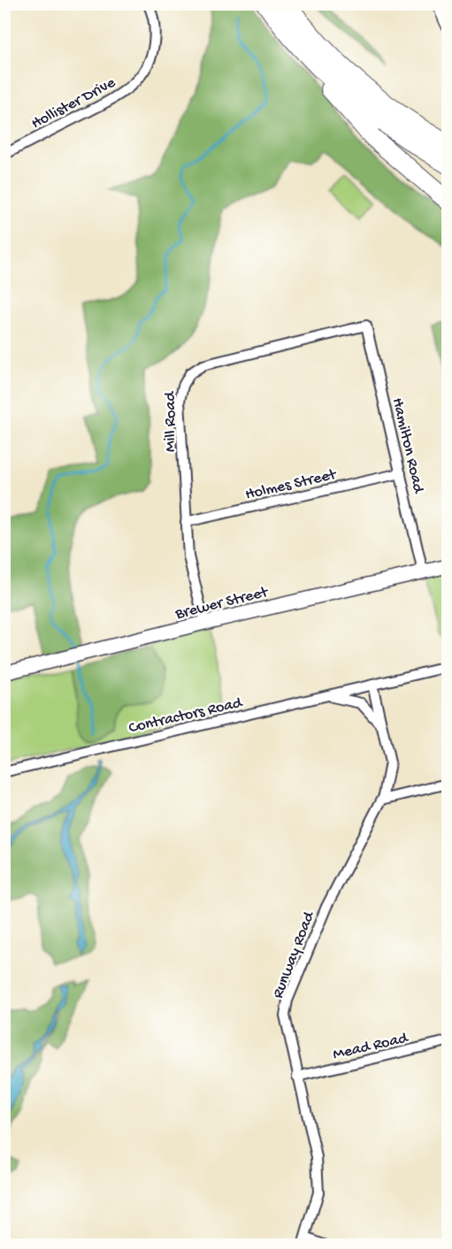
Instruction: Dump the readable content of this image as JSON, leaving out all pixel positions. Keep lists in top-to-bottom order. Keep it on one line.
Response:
{"streets":{"main road":["Brewer Street"],"street":["Hollister Drive","Mill Road","Hamilton Road","Holmes Street","Contractors Road","Runway Road","Mead Road"]},"crossings":[["Mill Road","Hamilton Road"],["Mill Road","Holmes Street"],["Mill Road","Brewer Street"],["Hamilton Road","Holmes Street"],["Hamilton Road","Brewer Street"],["Contractors Road","Runway Road"],["Runway Road","Mead Road"]]}
